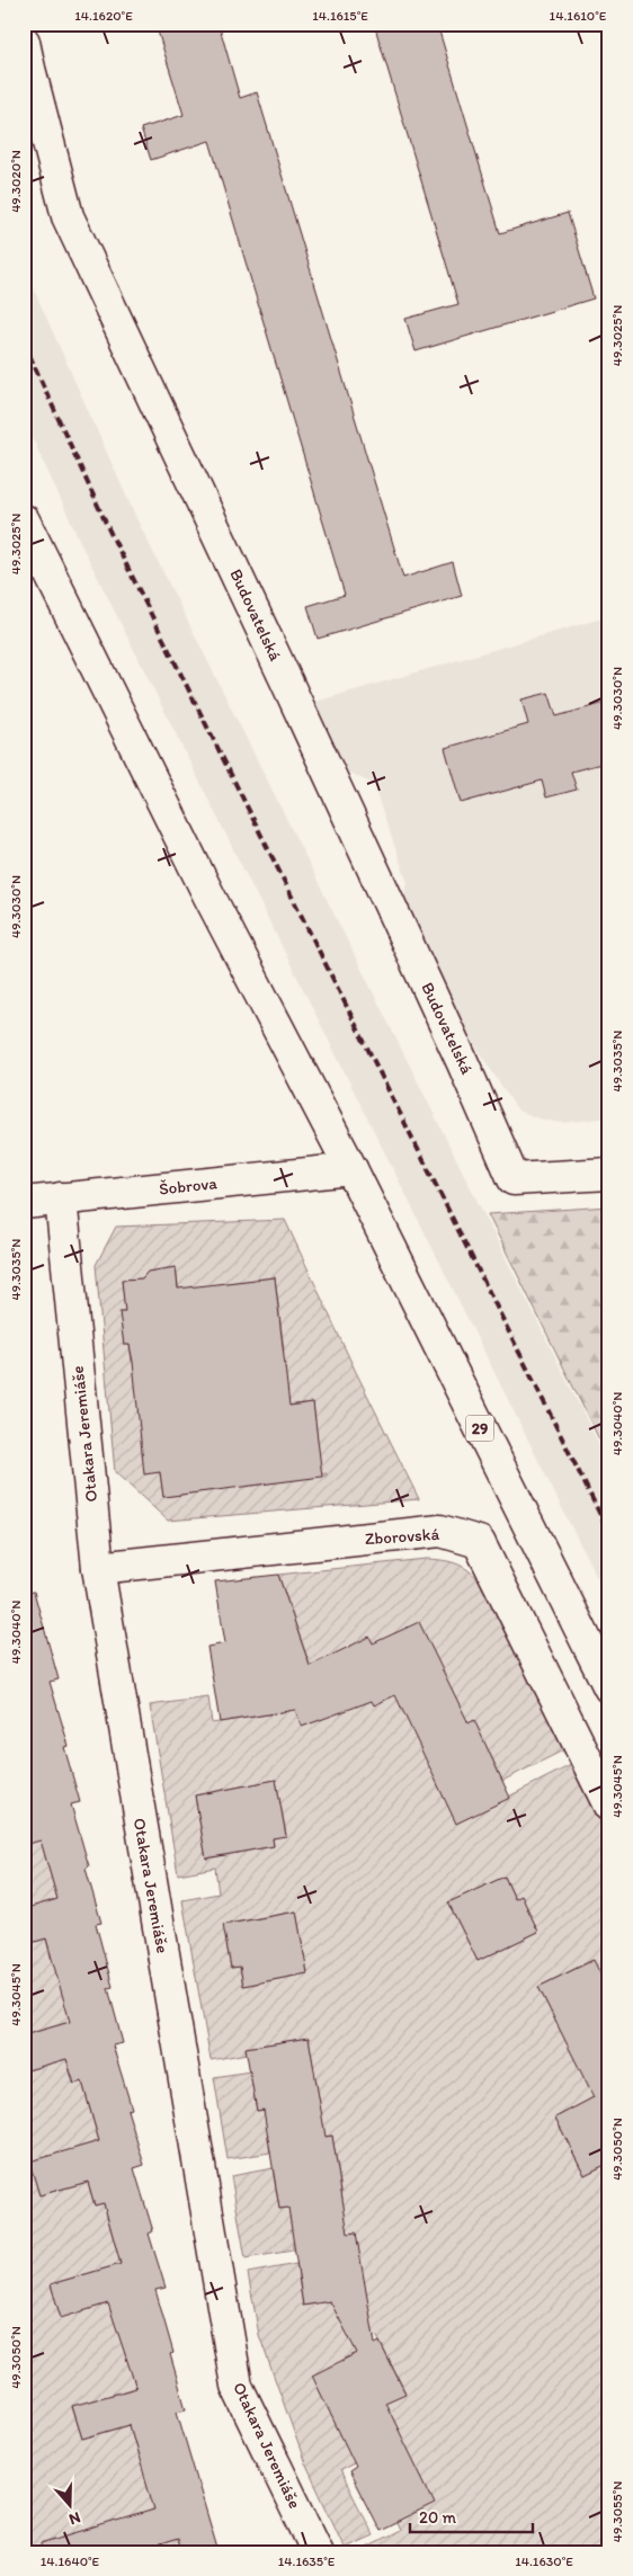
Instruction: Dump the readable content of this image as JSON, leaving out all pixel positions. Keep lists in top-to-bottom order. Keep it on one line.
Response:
{"streets":{"street":["Budovatelská","Šobrova","29","Otakara Jeremiáše","Zborovská"]},"crossings":[["Šobrova","29"],["Šobrova","Otakara Jeremiáše"],["Otakara Jeremiáše","Zborovská"]],"scale_bar":"20 m","north":"bottom","coordinates":["14.1620°E","14.1615°E","14.1610°E","49.3020°N","49.3025°N","49.3030°N","49.3035°N","49.3040°N","49.3045°N","49.3050°N","49.3055°N","14.1640°E","14.1635°E","14.1630°E"]}
